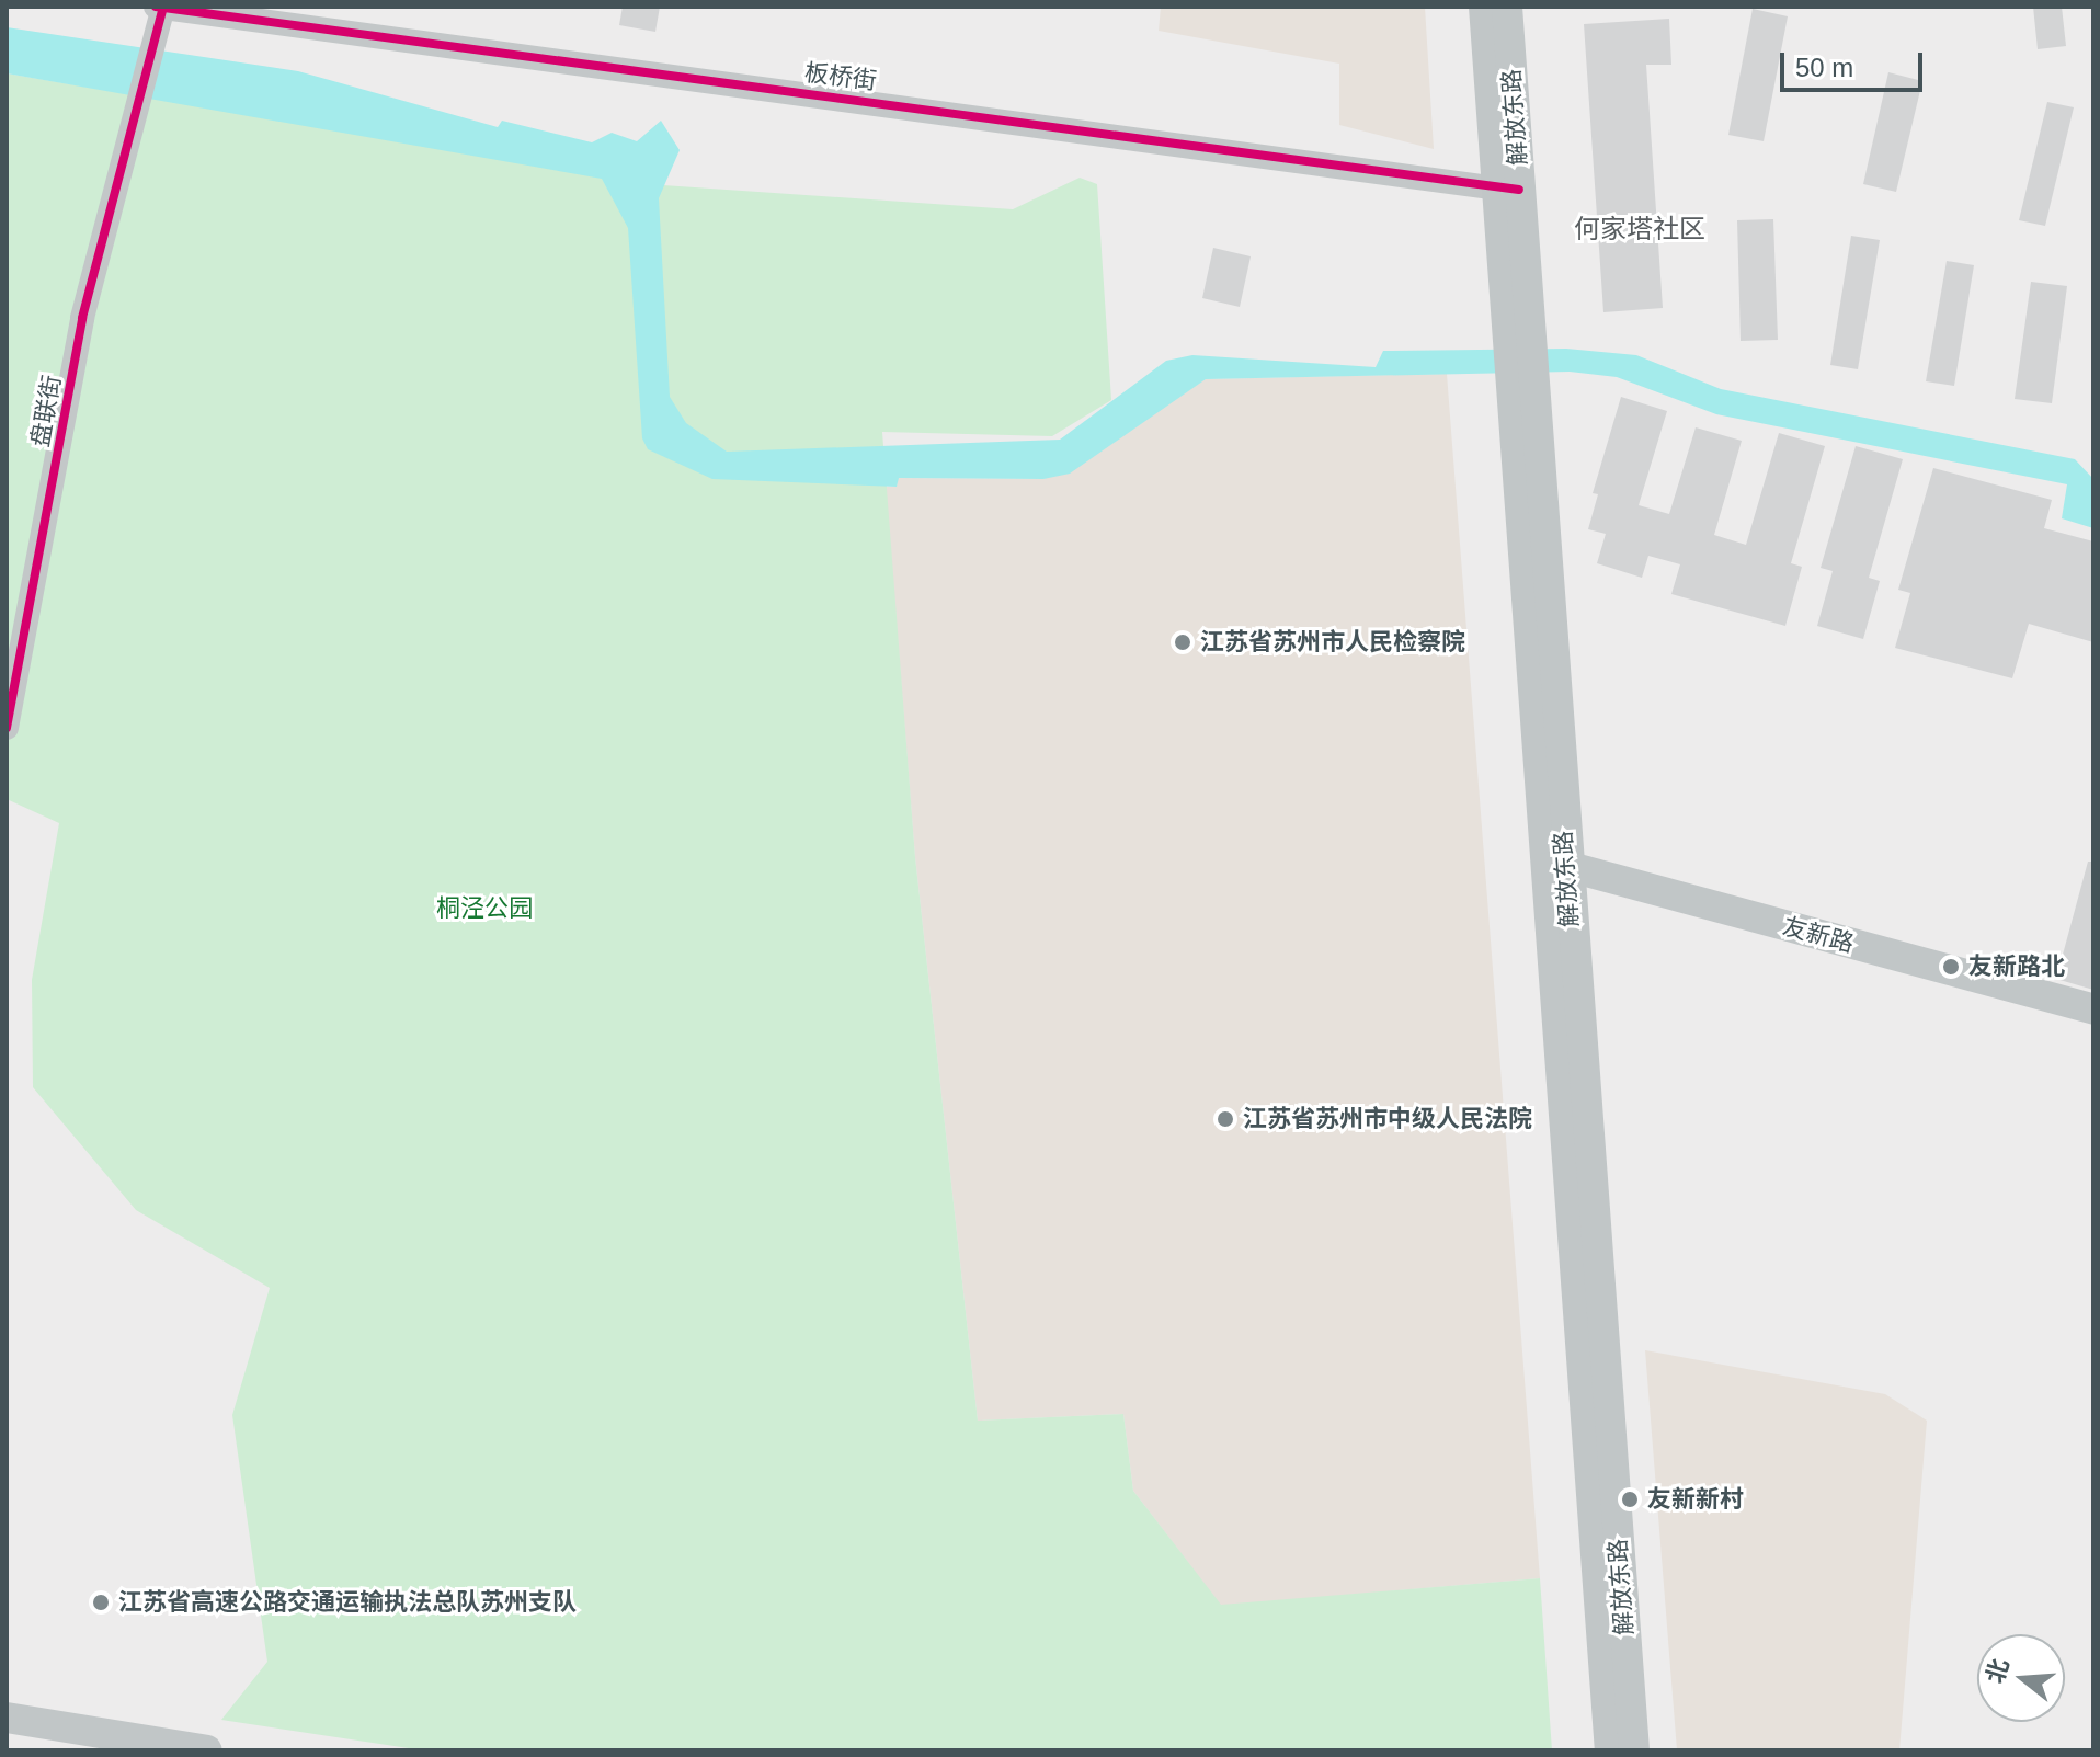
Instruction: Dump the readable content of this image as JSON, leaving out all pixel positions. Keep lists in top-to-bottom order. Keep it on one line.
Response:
{"streets":{"main road":["解放东路","友新路"],"street":["板桥街","盘联街"]},"crossings":[["板桥街","解放东路"],["板桥街","盘联街"],["解放东路","友新路"]],"districts":["何家塔社区"],"parks":["桐泾公园"],"places":["江苏省苏州市人民检察院","友新路北","江苏省苏州市中级人民法院","友新新村","江苏省高速公路交通运输执法总队苏州支队"],"scale_bar":"50 m","north":"left"}
